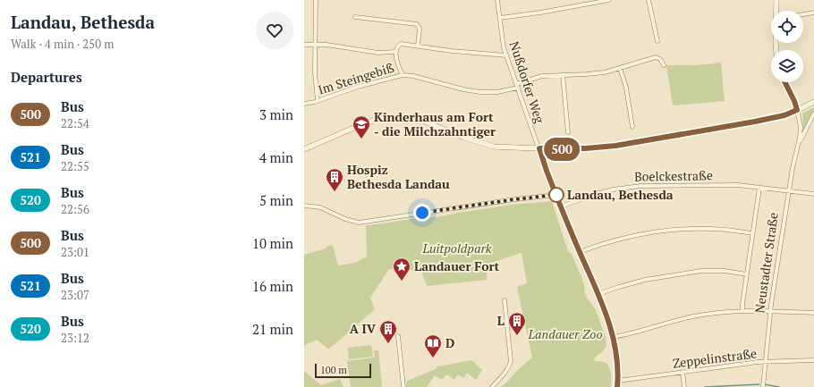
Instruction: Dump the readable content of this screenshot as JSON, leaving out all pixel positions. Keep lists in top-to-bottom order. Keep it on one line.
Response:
{"streets":{"street":["Im Steingebiß","Nußdorfer Weg","Boelckestraße","Neustadter Straße","Zeppelinstraße"]},"crossings":[["Im Steingebiß","Nußdorfer Weg"],["Nußdorfer Weg","Boelckestraße"],["Nußdorfer Weg","Zeppelinstraße"],["Boelckestraße","Neustadter Straße"],["Neustadter Straße","Zeppelinstraße"]],"parks":["Luitpoldpark","Landauer Zoo"],"places":{"school or university":["Kinderhaus am Fort - die Milchzahntiger"],"building":["Hospiz Bethesda Landau","L","A IV"],"other":["Landau, Bethesda"],"place":["Landauer Fort"],"library":["D"]},"lines":["bus line 500"],"scale_bar":"100 m","page":{"heading":[["Landau, Bethesda","Walk · 4 min · 250 m"],"Departures"],"on_map":"500","list":[{"mark":"500","name":"Bus","note":"22:54","value":"3 min"},{"mark":"521","name":"Bus","note":"22:55","value":"4 min"},{"mark":"520","name":"Bus","note":"22:56","value":"5 min"},{"mark":"500","name":"Bus","note":"23:01","value":"10 min"},{"mark":"521","name":"Bus","note":"23:07","value":"16 min"},{"mark":"520","name":"Bus","note":"23:12","value":"21 min"}],"scale":"100 m"}}
